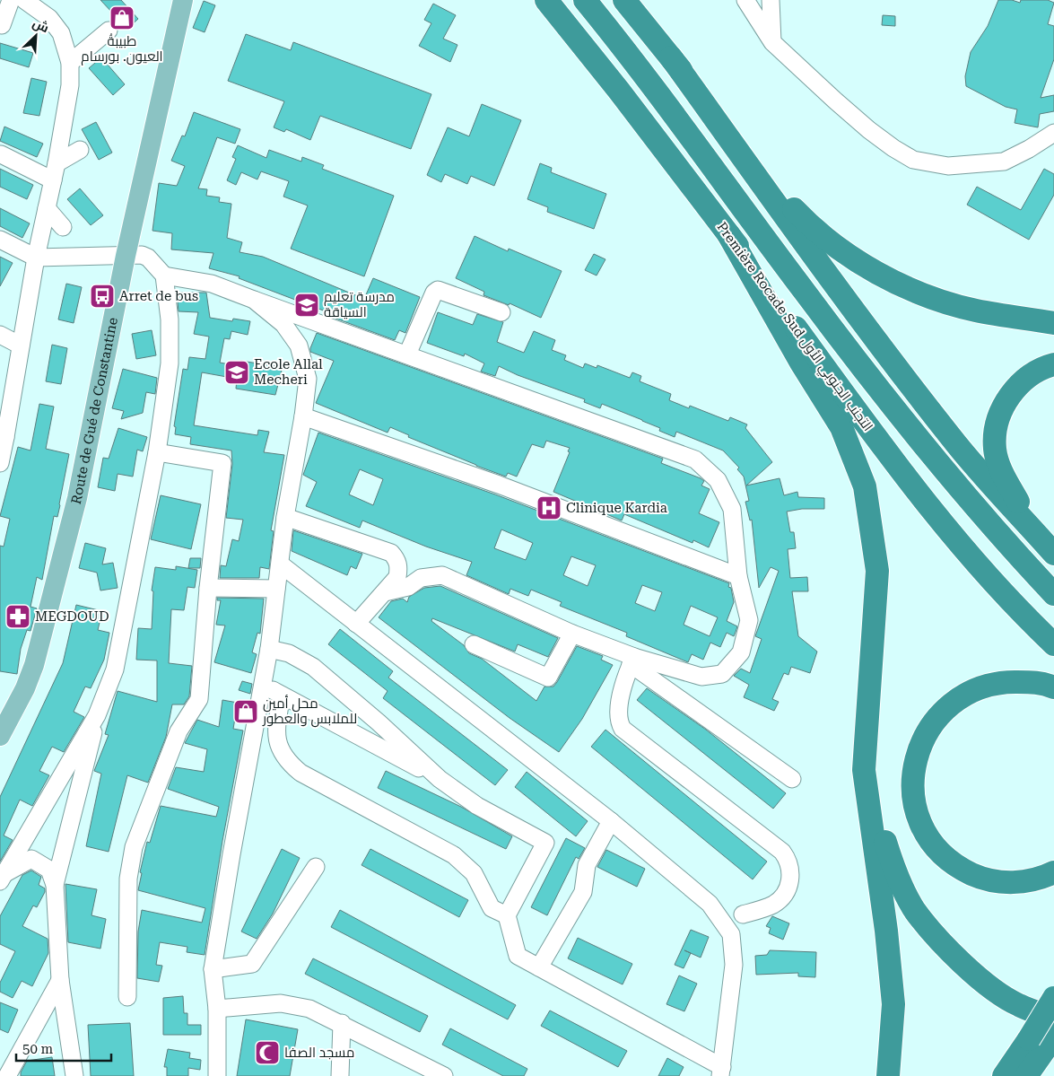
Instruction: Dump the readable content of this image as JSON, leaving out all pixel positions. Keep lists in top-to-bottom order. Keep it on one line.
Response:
{"streets":{"highway":["Première Rocade Sud التجنب الجنوبي الأول"],"main road":["Route de Gué de Constantine"]},"places":{"shop":["طبيبةُ العيون. بورسام","محل أمين للملابس والعطور"],"bus stop":["Arret de bus"],"school or university":["مدرسة تعليم السياقة","Ecole Allal Mecheri"],"hospital":["Clinique Kardia"],"pharmacy":["MEGDOUD"],"mosque":["مسجد الصفا"]},"scale_bar":"50 m","north":"top right"}
